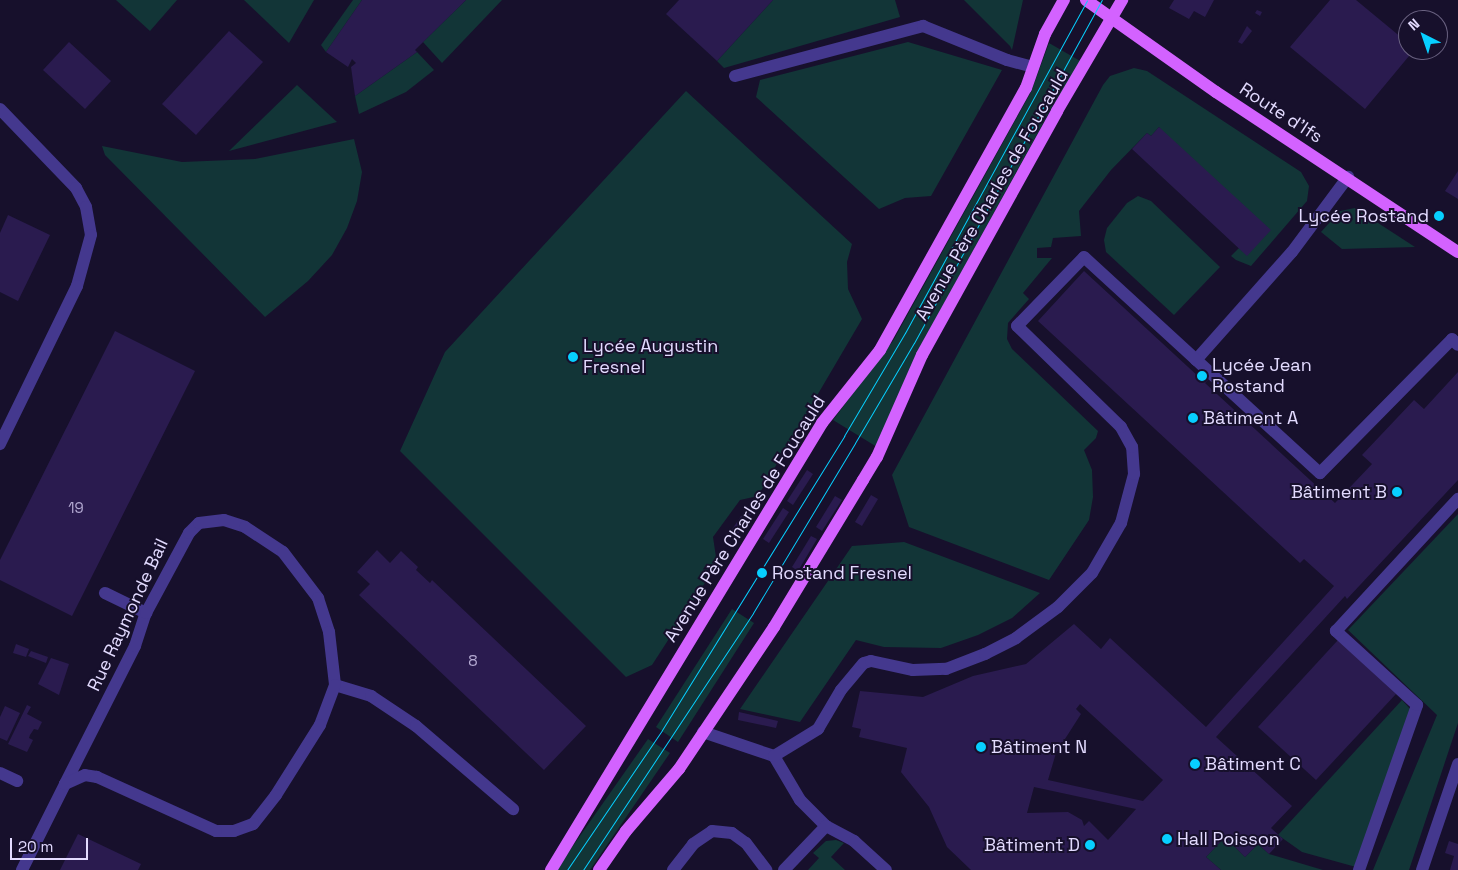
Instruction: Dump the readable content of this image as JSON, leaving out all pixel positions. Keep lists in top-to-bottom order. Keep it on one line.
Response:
{"streets":{"main road":["Route d'Ifs","Avenue Père Charles de Foucauld"],"street":["Rue Raymonde Bail"]},"crossings":[["Route d'Ifs","Avenue Père Charles de Foucauld"]],"places":["Lycée Rostand","Lycée Augustin Fresnel","Lycée Jean Rostand","Bâtiment A","Bâtiment B","Rostand Fresnel","Bâtiment N","Bâtiment C","Hall Poisson","Bâtiment D"],"house_numbers":["19","8"],"scale_bar":"20 m","north":"top left"}
